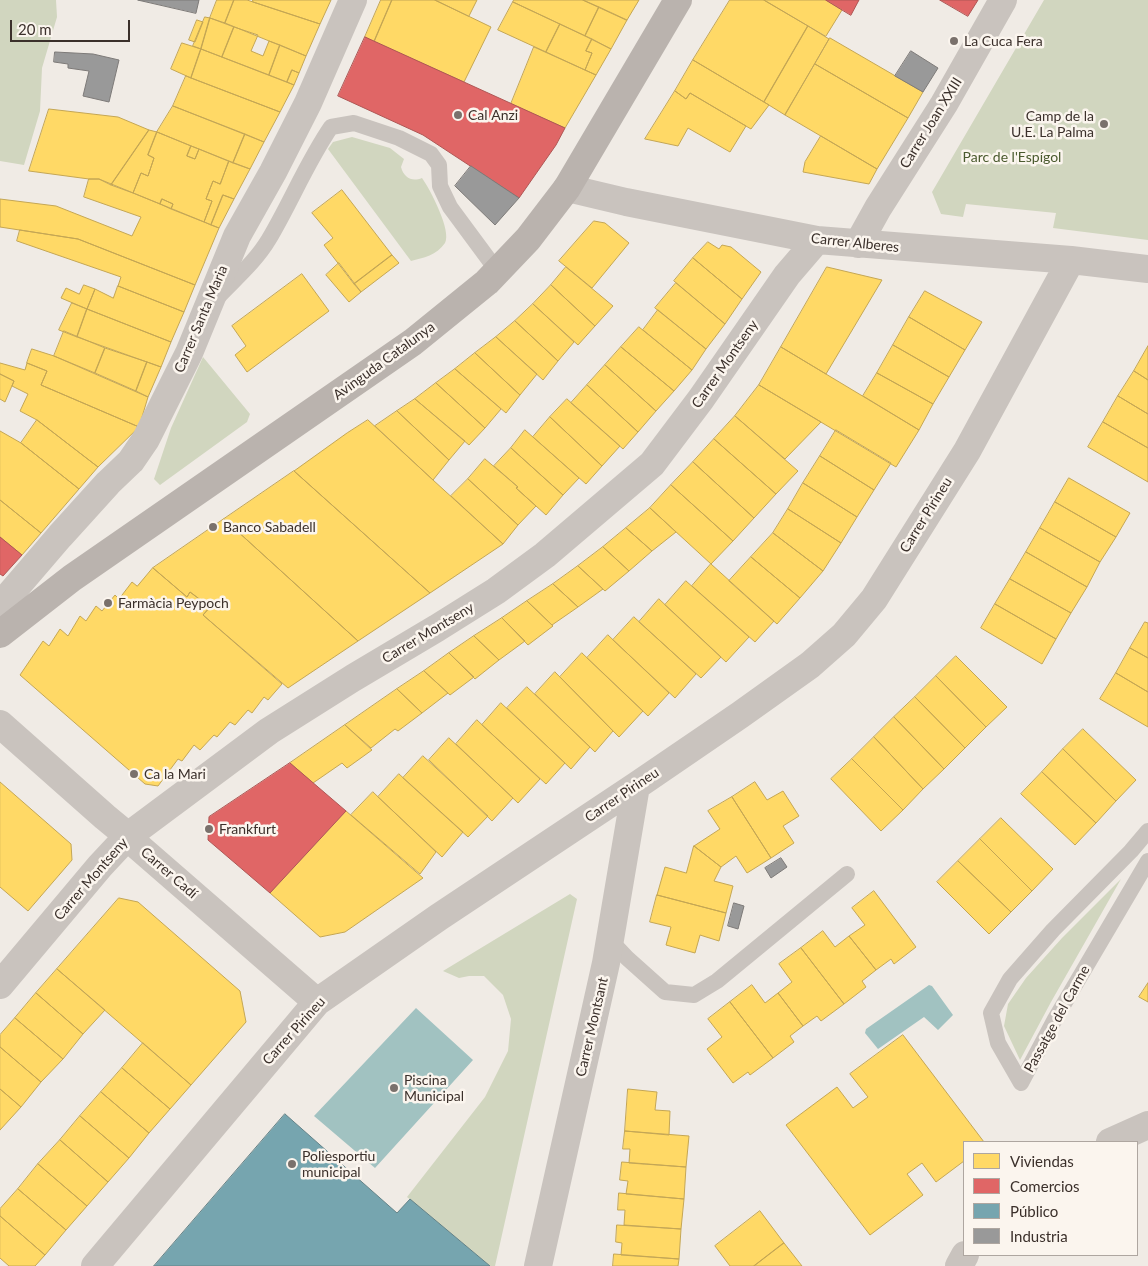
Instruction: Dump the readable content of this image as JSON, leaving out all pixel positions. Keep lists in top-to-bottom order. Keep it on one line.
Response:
{"streets":{"main road":["Avinguda Catalunya"],"street":["Carrer Joan XXIII","Carrer Alberes","Carrer Santa Maria","Carrer Montseny","Carrer Pirineu","Carrer Cadí","Carrer Montsant"],"lane":["Passatge del Carme"]},"crossings":[["Carrer Joan XXIII","Carrer Alberes"],["Carrer Alberes","Avinguda Catalunya"],["Carrer Alberes","Carrer Montseny"],["Carrer Alberes","Carrer Pirineu"],["Carrer Montseny","Carrer Cadí"],["Carrer Pirineu","Carrer Cadí"],["Carrer Pirineu","Carrer Montsant"]],"parks":["Parc de l'Espígol"],"places":["La Cuca Fera","Cal Anzi","Camp de la U.E. La Palma","Banco Sabadell","Farmàcia Peypoch","Ca la Mari","Frankfurt","Piscina Municipal","Poliesportiu municipal"],"legend":["Viviendas","Comercios","Público","Industria"],"scale_bar":"20 m"}
